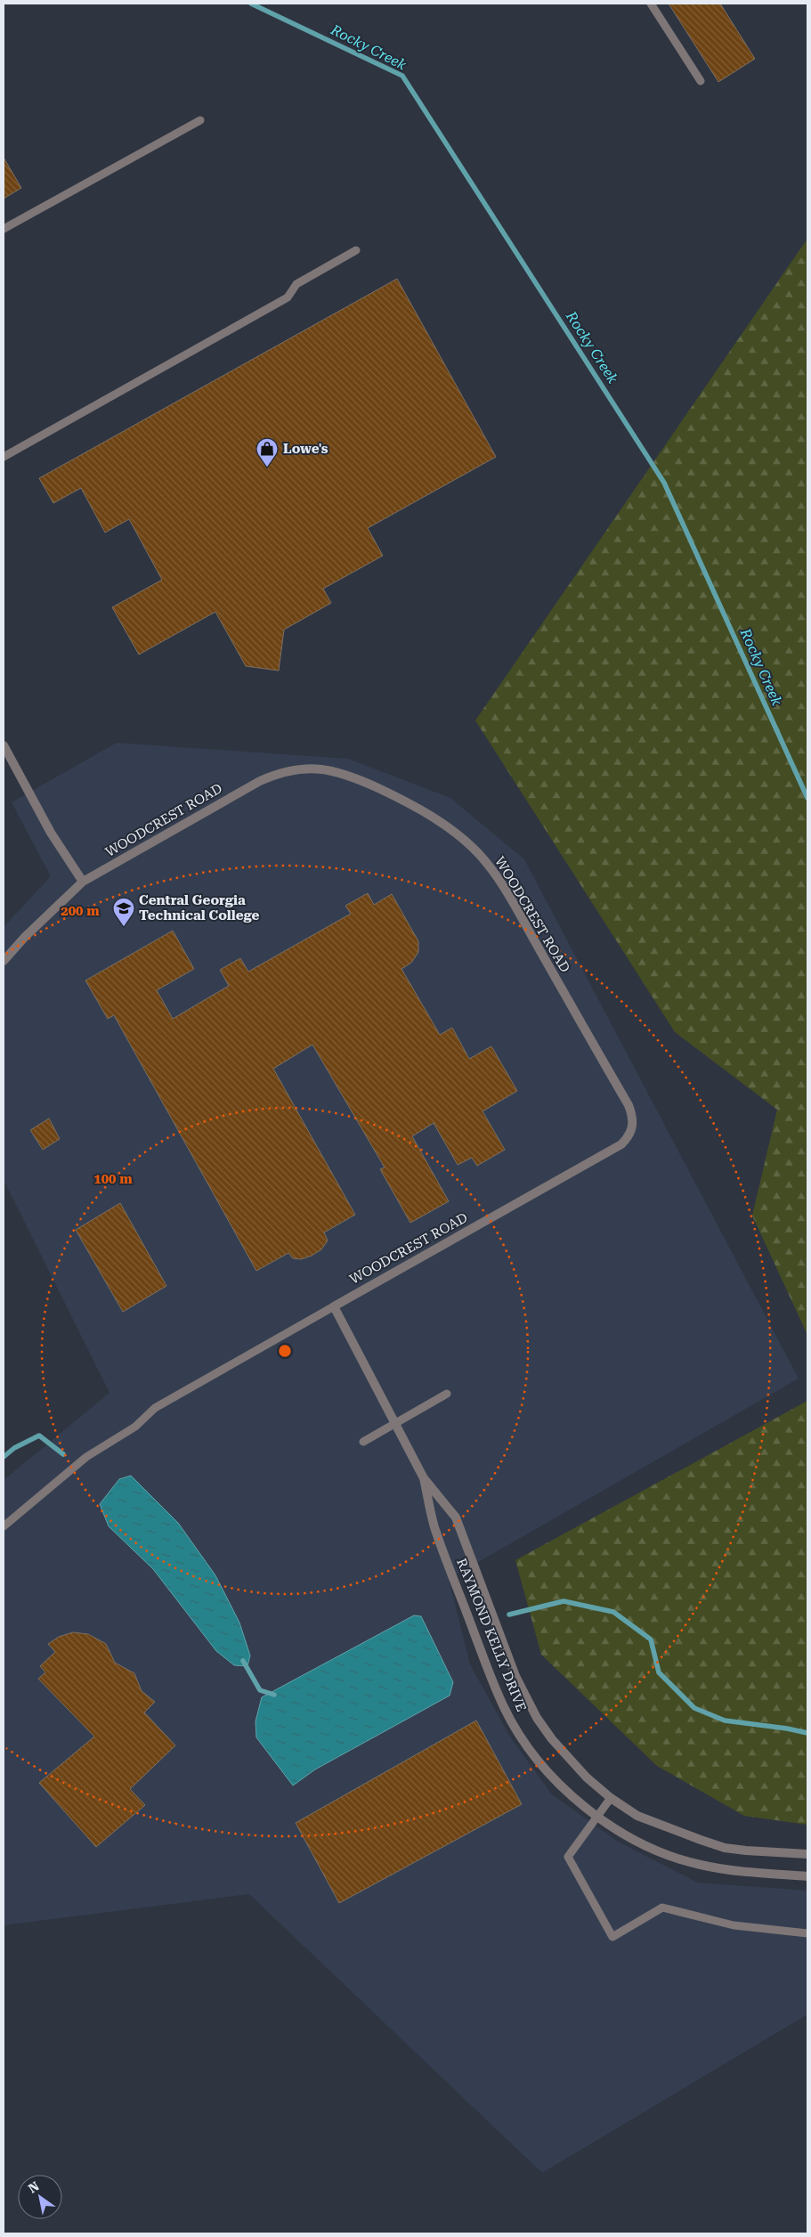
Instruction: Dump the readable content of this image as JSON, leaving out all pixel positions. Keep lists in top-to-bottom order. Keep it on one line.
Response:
{"streets":{"street":["WOODCREST ROAD","RAYMOND KELLY DRIVE"]},"crossings":[["WOODCREST ROAD","RAYMOND KELLY DRIVE"]],"water":["Rocky Creek"],"places":{"shop":["Lowe's"],"school or university":["Central Georgia Technical College"]},"north":"top left","rings":["200 m","100 m"]}
